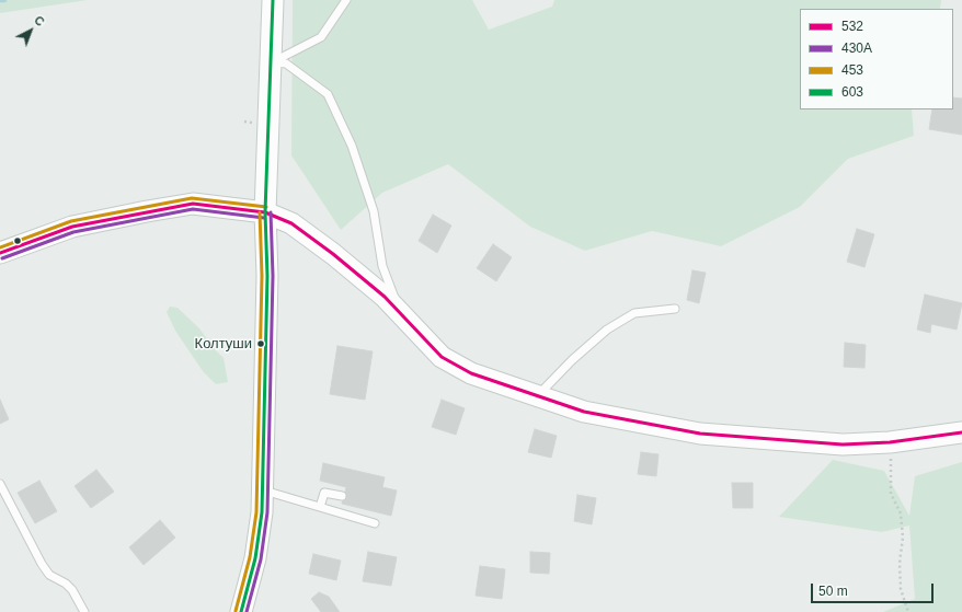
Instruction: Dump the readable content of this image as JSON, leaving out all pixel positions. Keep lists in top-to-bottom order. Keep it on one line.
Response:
{"places":["Колтуши"],"lines":["transit line 603","transit line 453","transit line 532","transit line 430А"],"legend":["532","430А","453","603"],"scale_bar":"50 m","north":"top right"}
